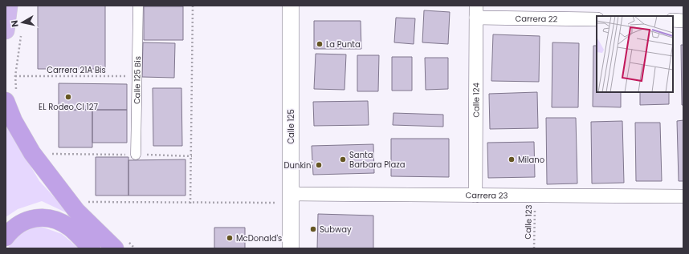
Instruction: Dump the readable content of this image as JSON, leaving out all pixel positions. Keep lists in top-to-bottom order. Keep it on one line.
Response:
{"streets":{"street":["Carrera 22","Calle 125 Bis","Calle 124","Calle 125","Carrera 23"],"path":["Carrera 21A Bis","Calle 123"]},"crossings":[["Carrera 22","Calle 124"],["Carrera 21A Bis","Calle 125 Bis"],["Calle 124","Carrera 23"],["Calle 125","Carrera 23"],["Carrera 23","Calle 123"]],"places":["La Punta","EL Rodeo Cl 127","Santa Barbara Plaza","Milano","Dunkin'","Subway","McDonald's"],"north":"left"}
